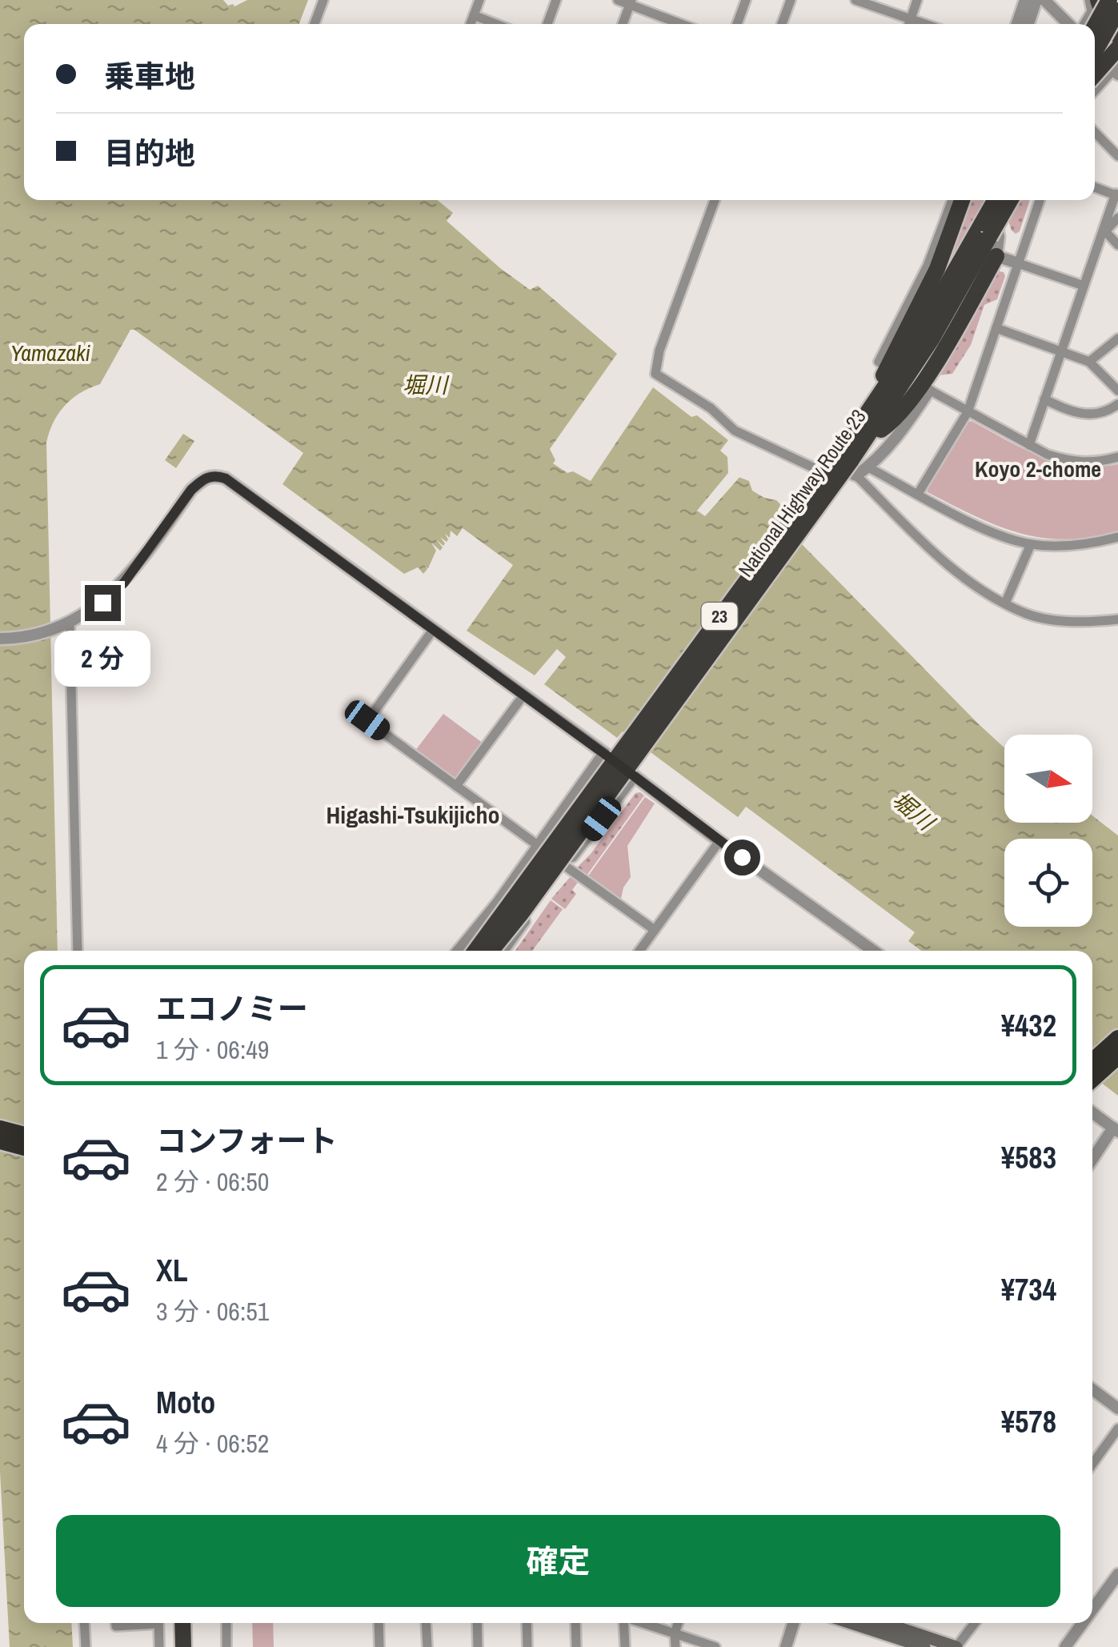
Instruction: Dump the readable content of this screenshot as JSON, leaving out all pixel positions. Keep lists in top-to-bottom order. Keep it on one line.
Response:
{"streets":{"highway":["National Highway Route 23","23"]},"crossings":[["National Highway Route 23","23"]],"districts":["Koyo 2-chome","Higashi-Tsukijicho"],"water":["Yamazaki","堀川"],"north":"right","page":{"banner":["乗車地","目的地"],"bubble":"2 分","list":[{"name":"エコノミー","note":"1 分 · 06:49","value":"¥432"},{"name":"コンフォート","note":"2 分 · 06:50","value":"¥583"},{"name":"XL","note":"3 分 · 06:51","value":"¥734"},{"name":"Moto","note":"4 分 · 06:52","value":"¥578"}],"buttons":"確定"}}
